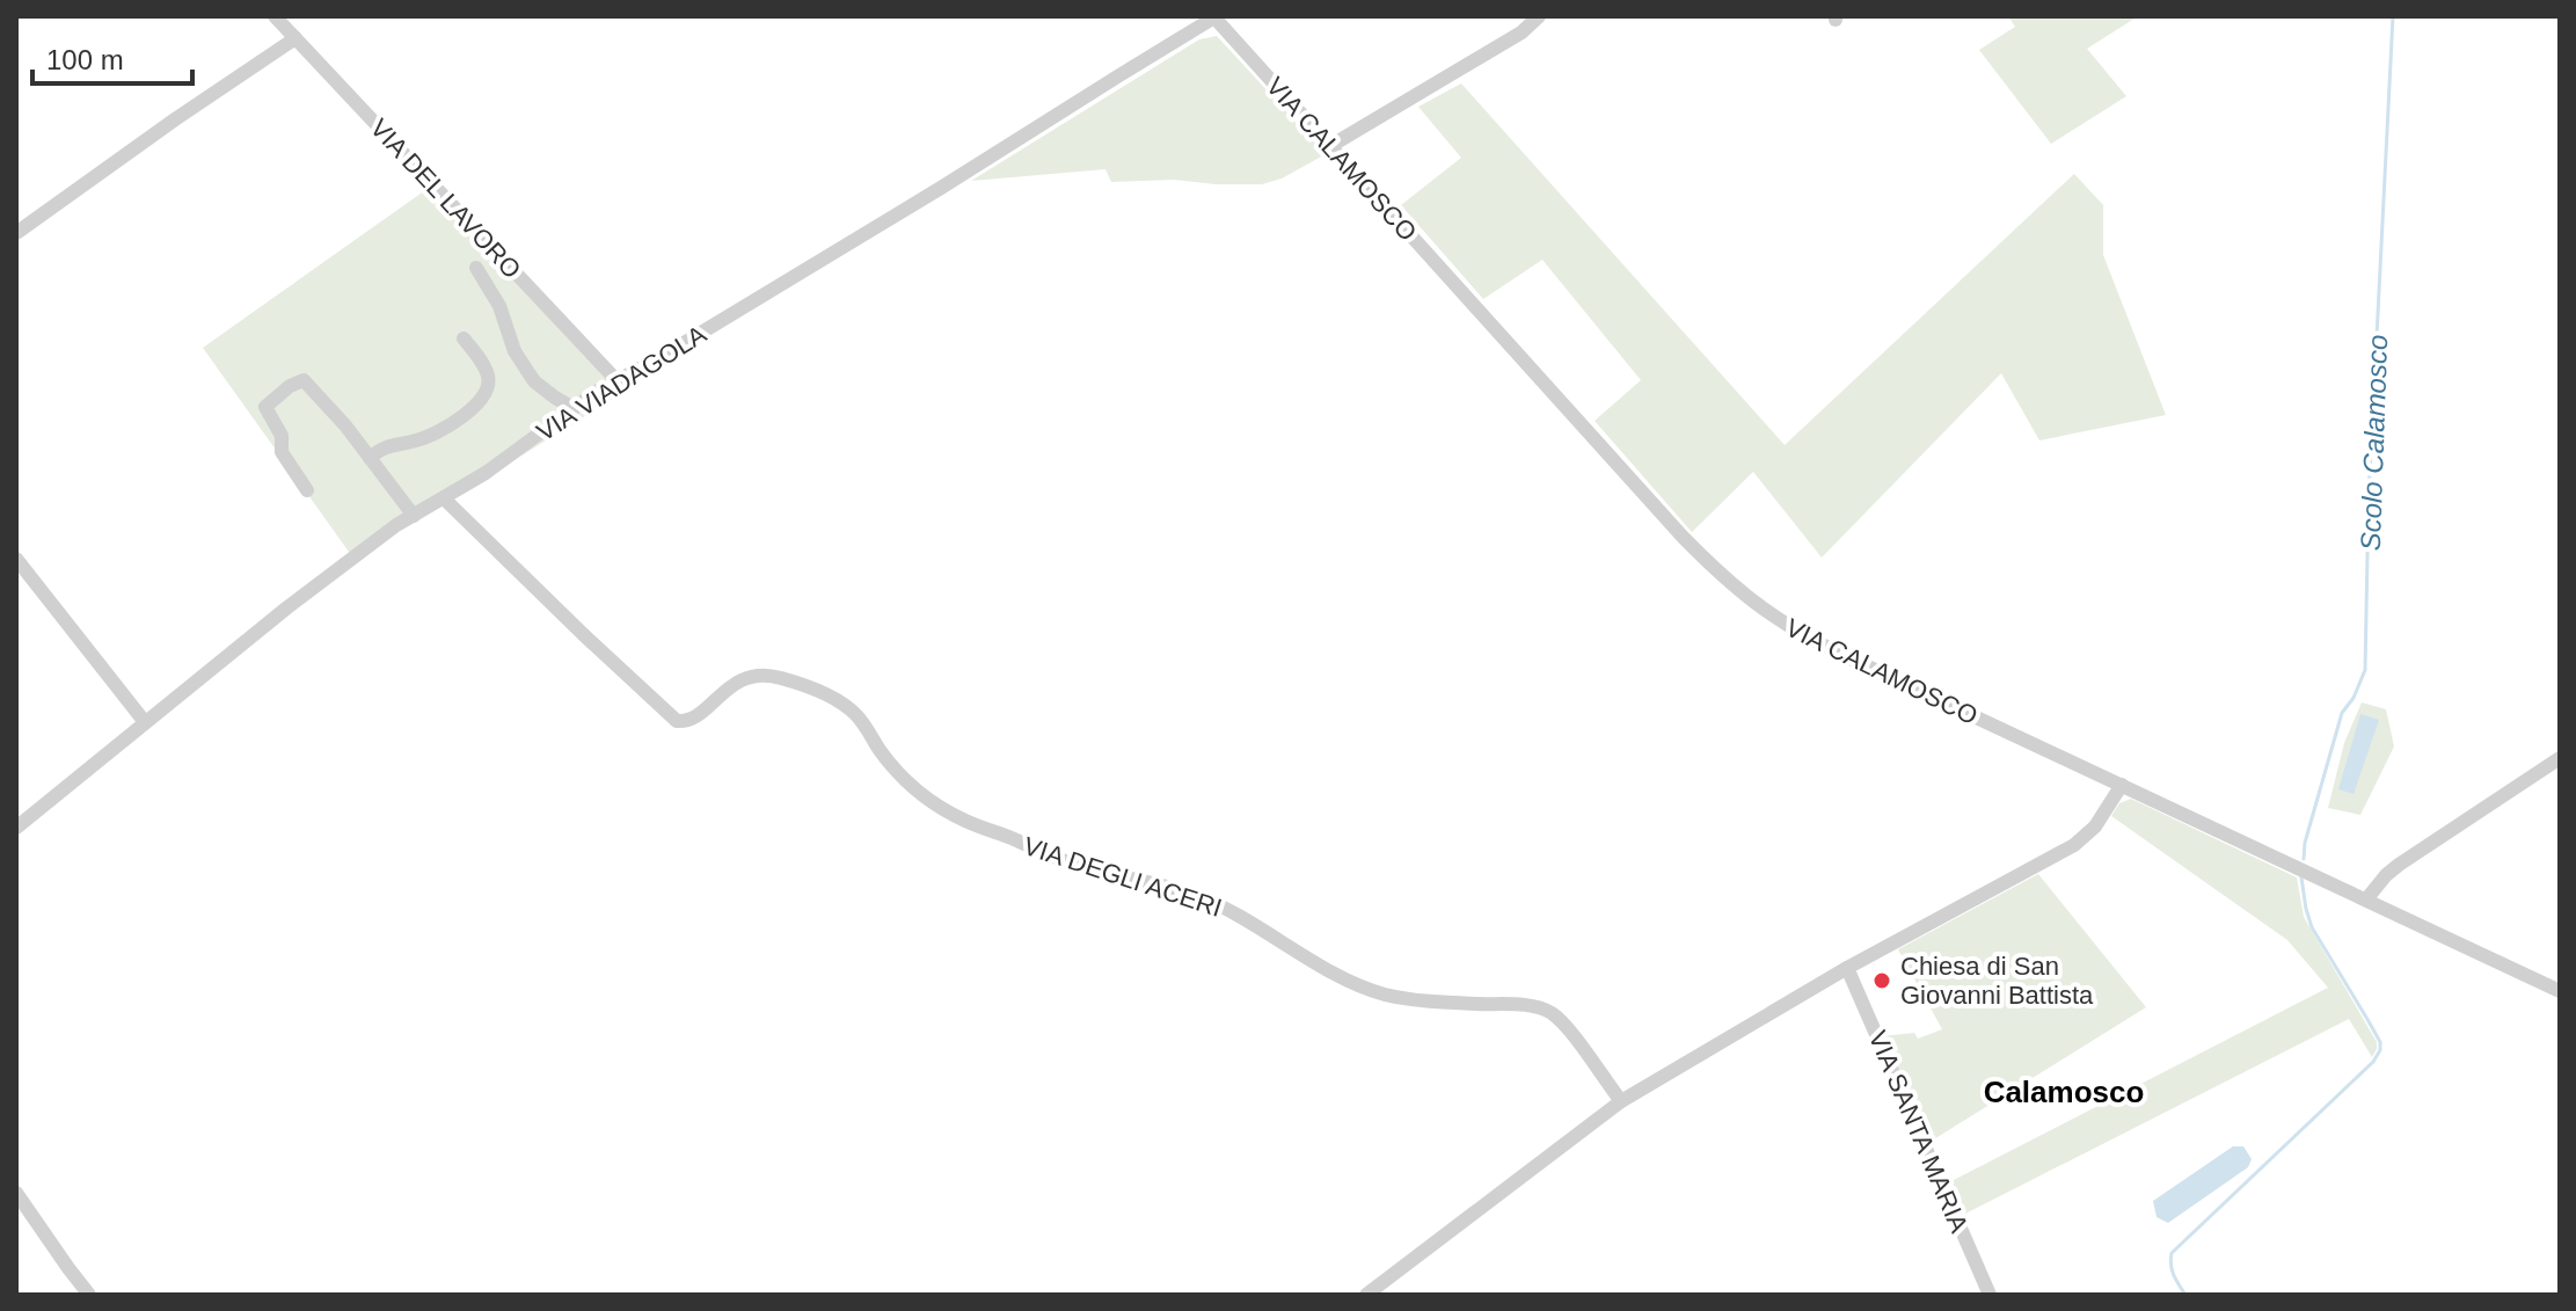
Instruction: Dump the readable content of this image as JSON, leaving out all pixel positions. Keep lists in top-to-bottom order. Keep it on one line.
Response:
{"streets":{"street":["VIA CALAMOSCO","VIA DEL LAVORO","VIA VIADAGOLA","VIA DEGLI ACERI","VIA SANTA MARIA"]},"crossings":[["VIA CALAMOSCO","VIA VIADAGOLA"],["VIA DEL LAVORO","VIA VIADAGOLA"],["VIA VIADAGOLA","VIA DEGLI ACERI"]],"districts":["Calamosco"],"water":["Scolo Calamosco"],"places":["Chiesa di San Giovanni Battista"],"scale_bar":"100 m"}
